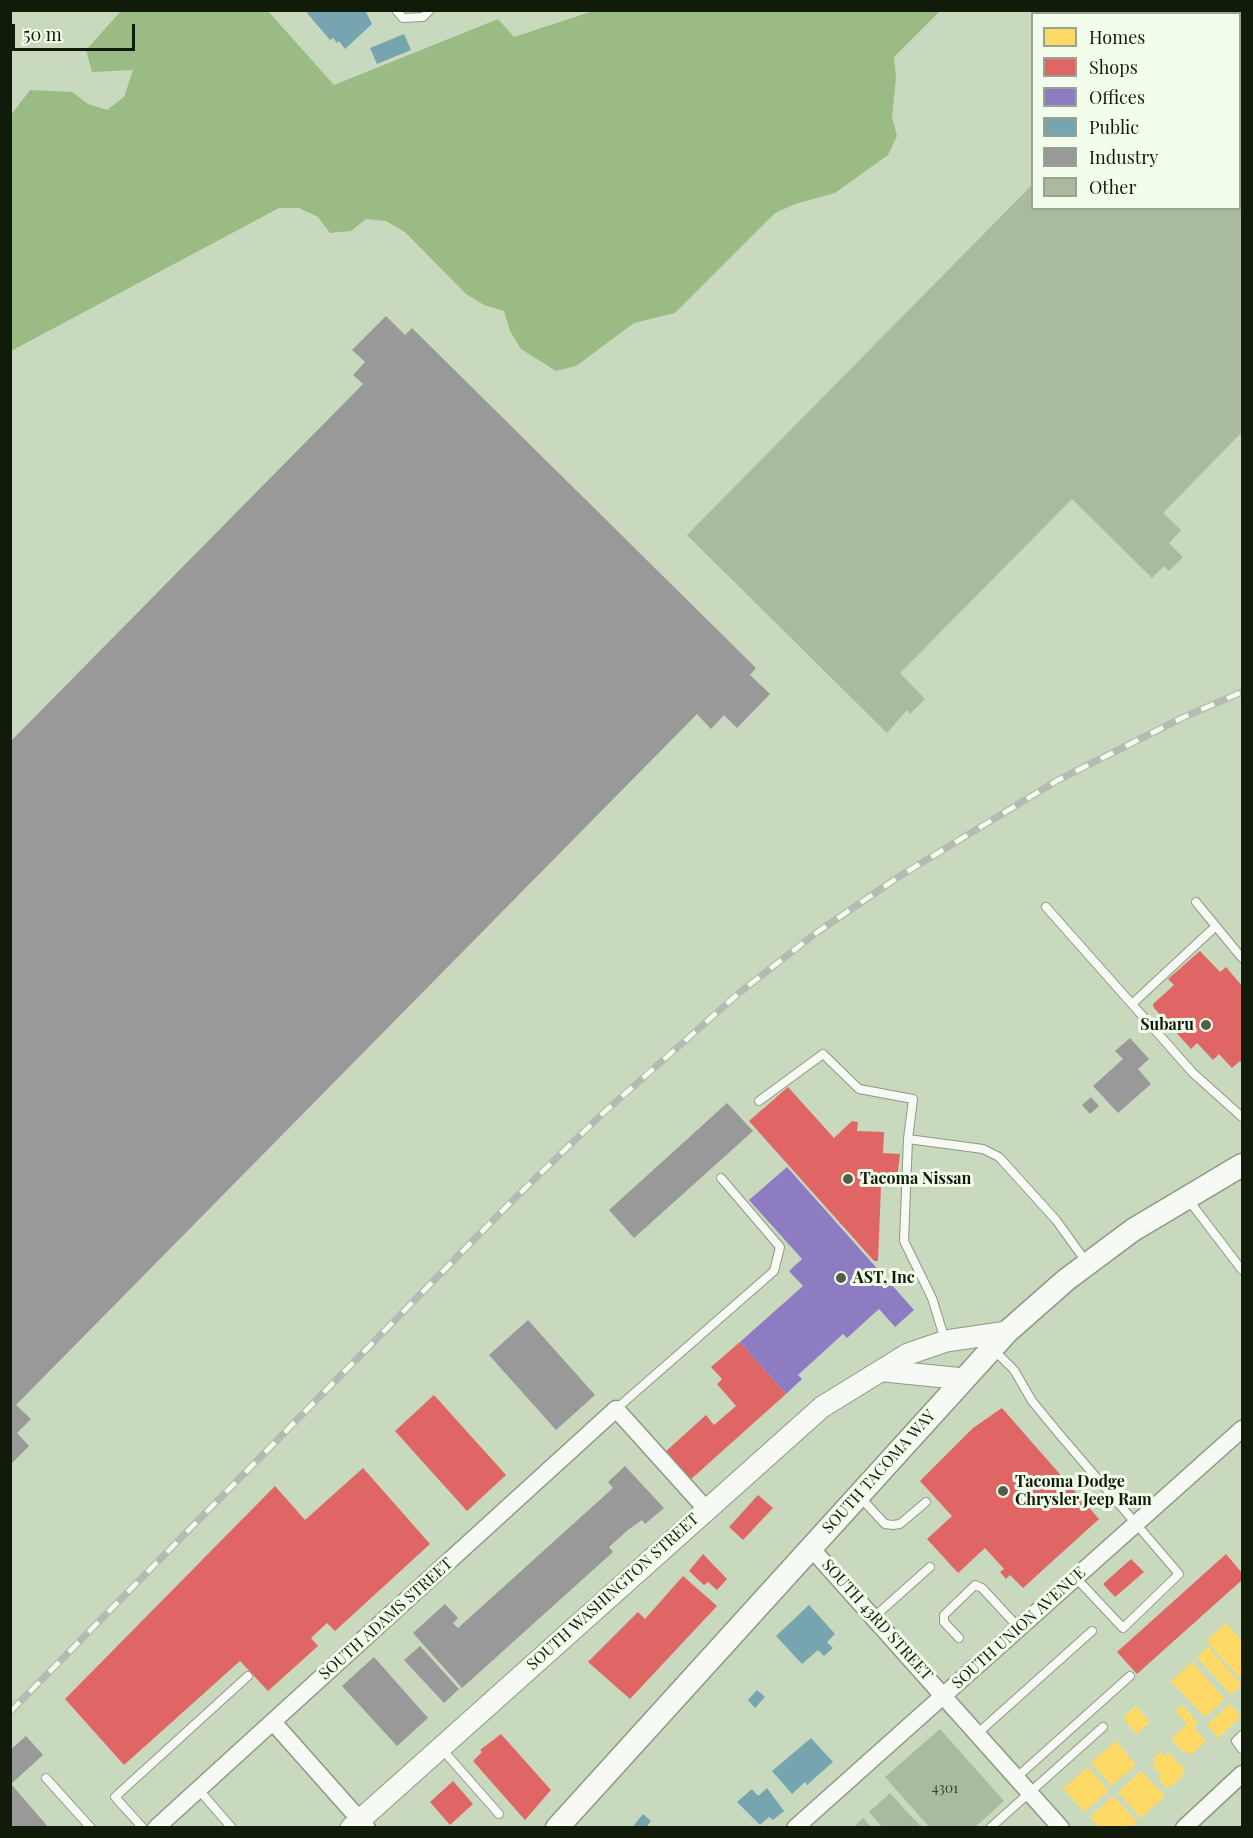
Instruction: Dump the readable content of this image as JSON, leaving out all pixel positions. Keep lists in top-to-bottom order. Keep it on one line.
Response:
{"streets":{"main road":["SOUTH TACOMA WAY"],"street":["SOUTH WASHINGTON STREET","SOUTH ADAMS STREET","SOUTH 43RD STREET","SOUTH UNION AVENUE"]},"crossings":[["SOUTH TACOMA WAY","SOUTH WASHINGTON STREET"],["SOUTH TACOMA WAY","SOUTH 43RD STREET"],["SOUTH 43RD STREET","SOUTH UNION AVENUE"]],"places":["Subaru","Tacoma Nissan","AST, Inc","Tacoma Dodge Chrysler Jeep Ram"],"house_numbers":["4301"],"legend":["Homes","Shops","Offices","Public","Industry","Other"],"scale_bar":"50 m"}
